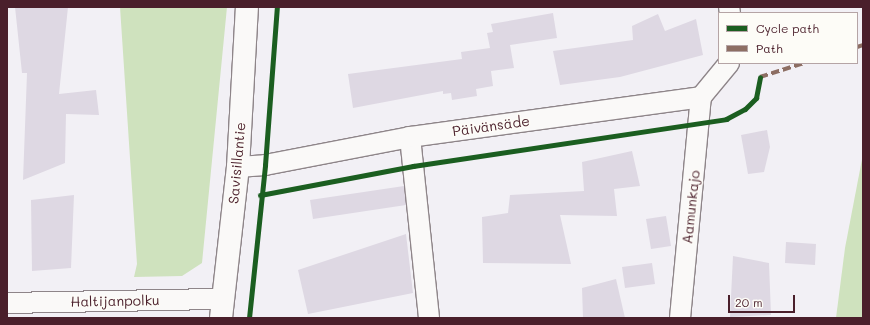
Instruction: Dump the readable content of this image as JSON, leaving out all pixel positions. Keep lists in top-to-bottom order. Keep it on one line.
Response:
{"streets":{"street":["Päivänsäde","Savisillantie","Aamunkajo","Haltijanpolku"]},"crossings":[["Päivänsäde","Savisillantie"],["Päivänsäde","Aamunkajo"],["Savisillantie","Haltijanpolku"]],"legend":["Cycle path","Path"],"scale_bar":"20 m"}
